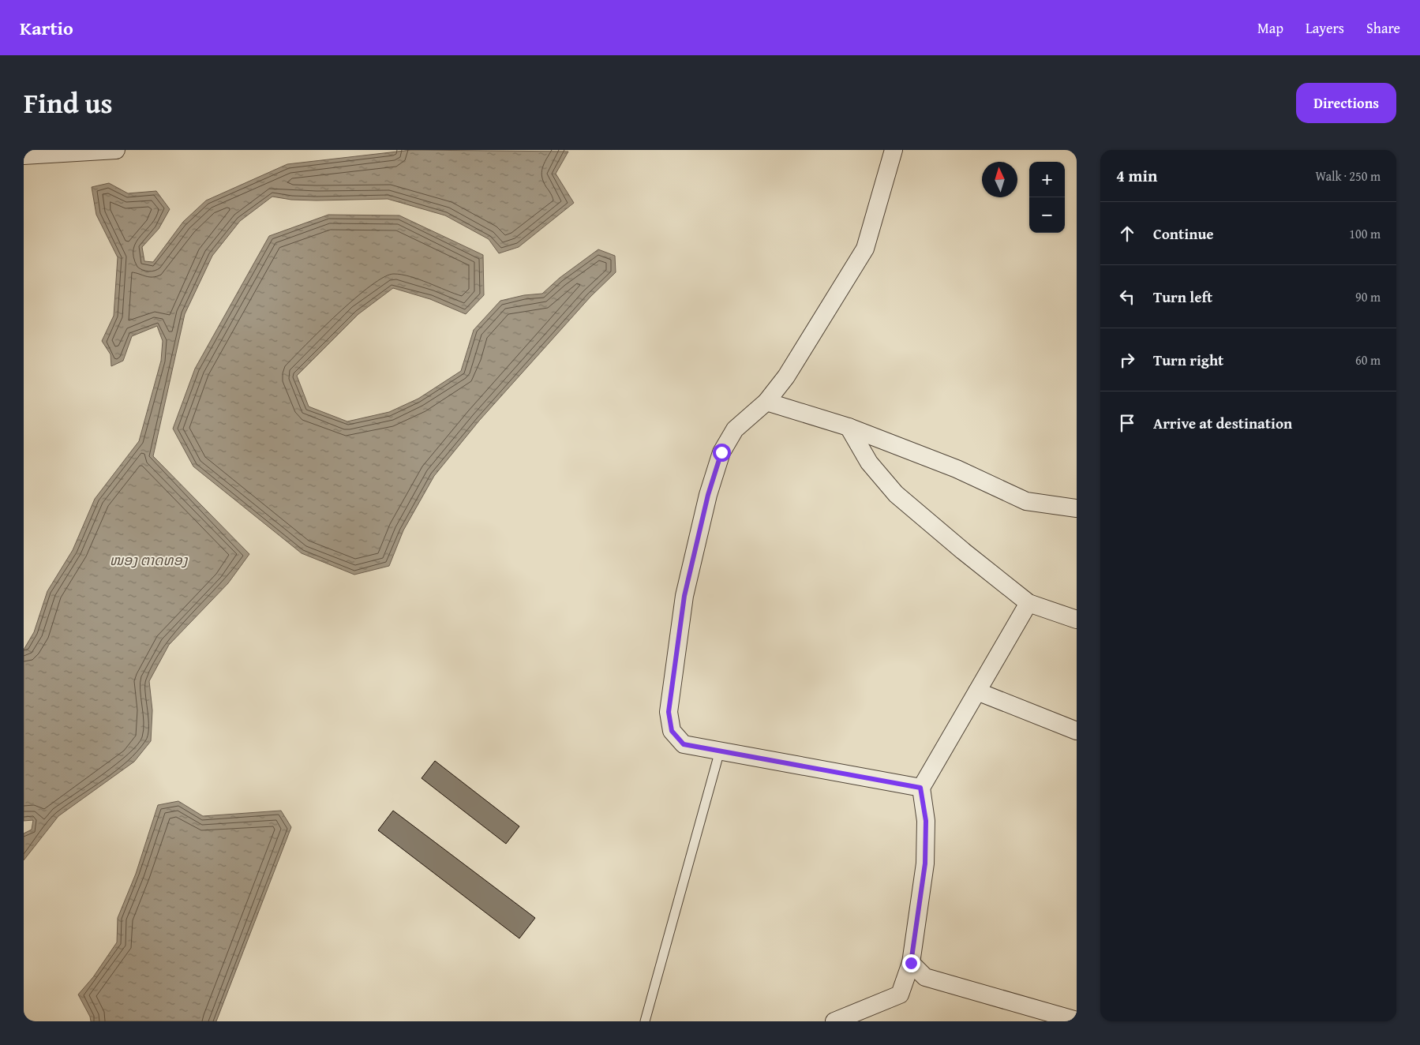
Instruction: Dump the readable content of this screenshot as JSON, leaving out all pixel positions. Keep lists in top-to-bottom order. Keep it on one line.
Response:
{"water":["ໜອງ ຕາດທອງ"],"north":"top","page":{"header":"Kartio","nav":["Map","Layers","Share"],"title":"Find us","buttons":"Directions","heading":["4 min","Walk · 250 m"],"map_buttons":["+","−"],"list":[["Continue","100 m"],["Turn left","90 m"],["Turn right","60 m"],"Arrive at destination"]}}
